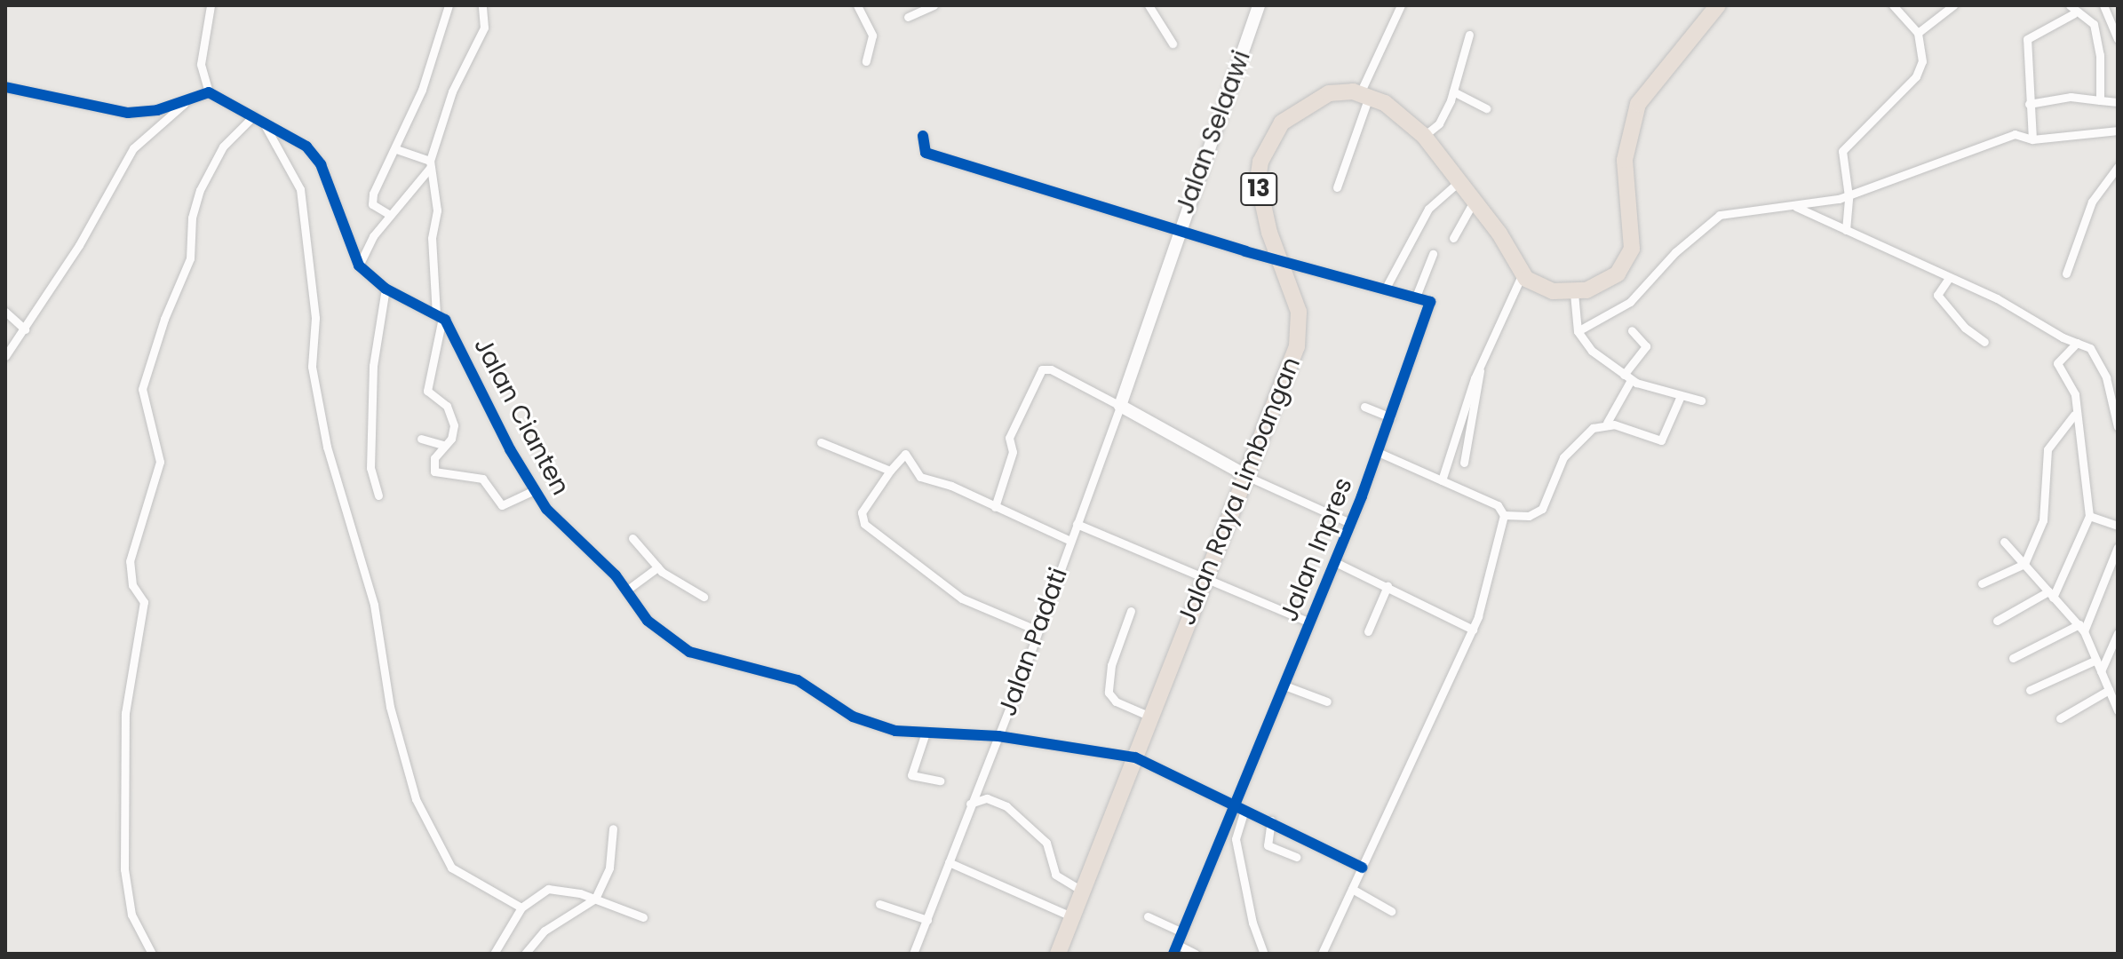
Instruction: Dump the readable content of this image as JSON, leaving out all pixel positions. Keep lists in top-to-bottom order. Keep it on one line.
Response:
{"streets":{"highway":["13","Jalan Raya Limbangan"],"street":["Jalan Selaawi","Jalan Cianten","Jalan Inpres","Jalan Padati"]},"crossings":[["Jalan Selaawi","Jalan Padati"],["Jalan Cianten","Jalan Raya Limbangan"],["Jalan Cianten","Jalan Inpres"],["Jalan Cianten","Jalan Padati"]]}
